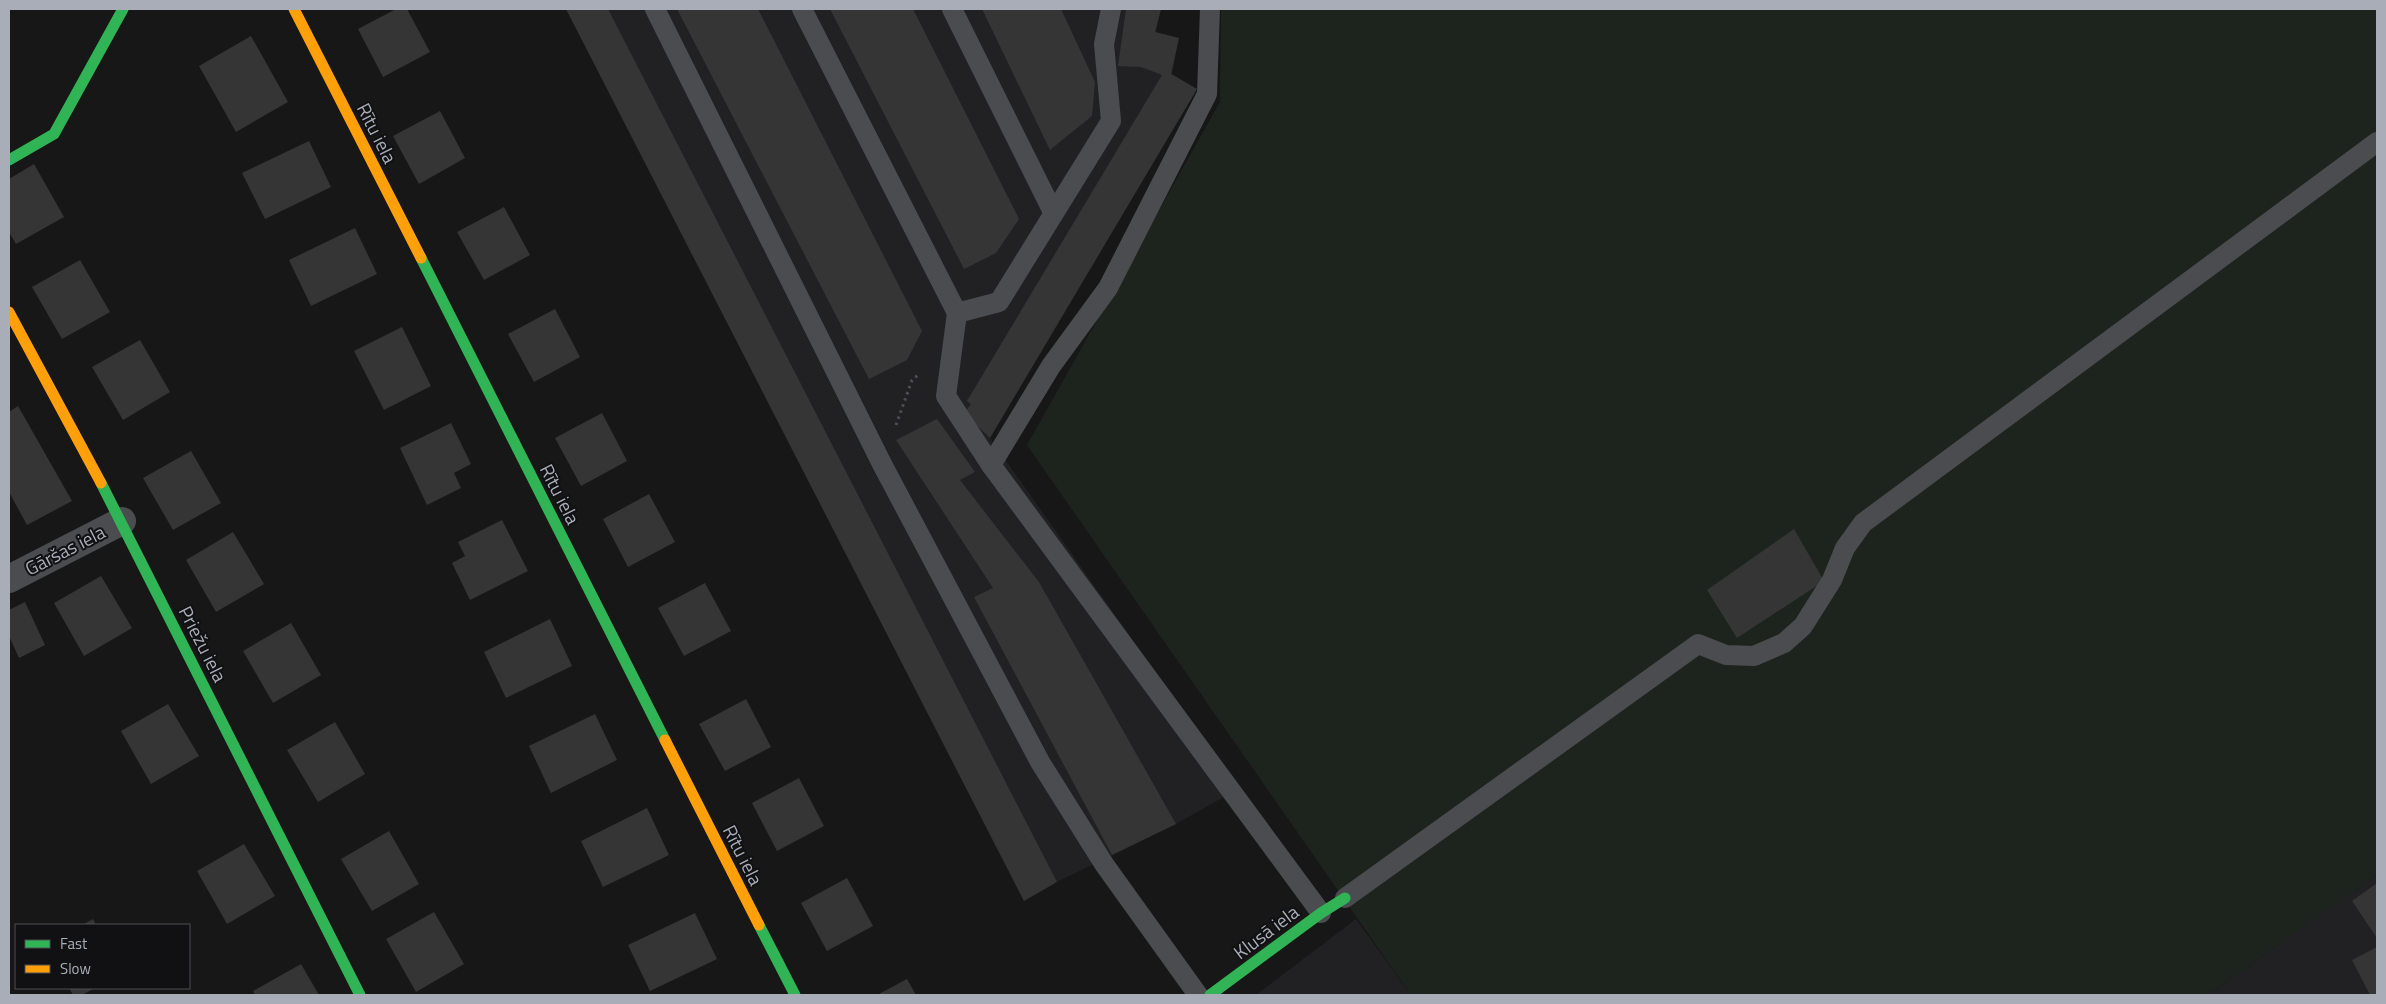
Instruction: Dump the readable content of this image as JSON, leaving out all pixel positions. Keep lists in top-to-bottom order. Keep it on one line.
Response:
{"streets":{"street":["Rītu iela","Gāršas iela","Priežu iela","Klusā iela"]},"crossings":[["Gāršas iela","Priežu iela"]],"legend":["Fast","Slow"]}
